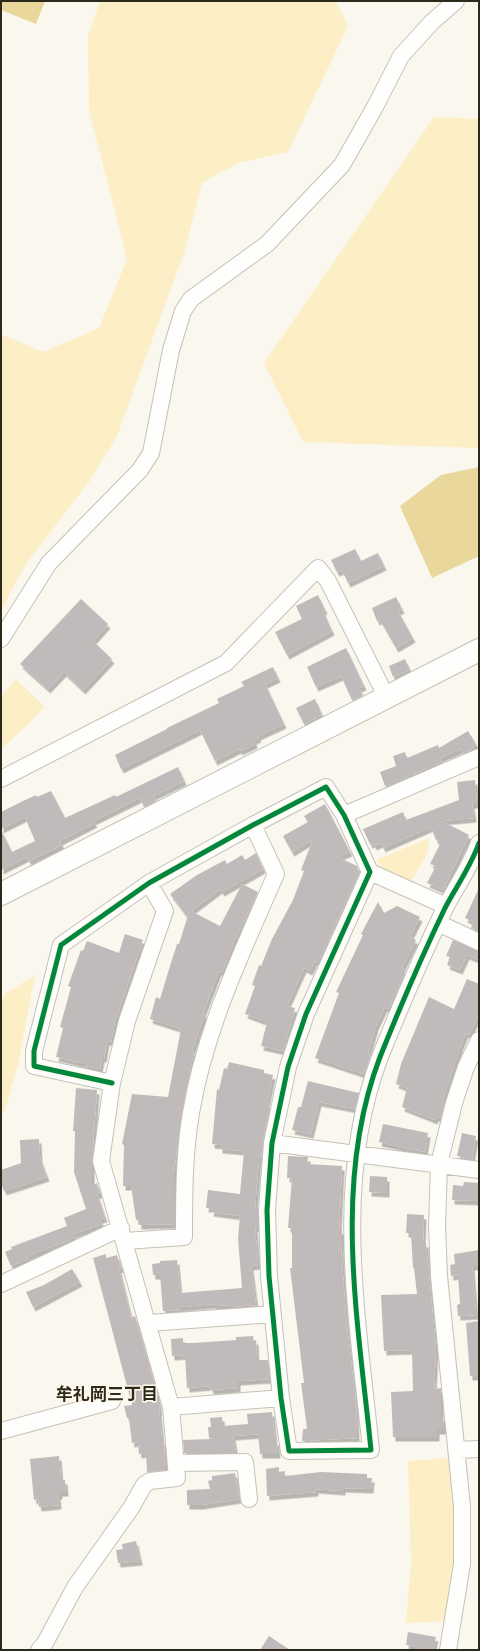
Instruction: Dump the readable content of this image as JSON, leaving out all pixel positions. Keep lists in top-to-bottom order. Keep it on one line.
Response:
{"districts":["牟礼岡三丁目"]}
